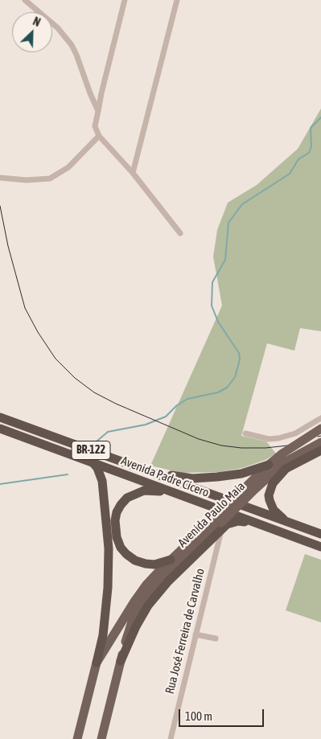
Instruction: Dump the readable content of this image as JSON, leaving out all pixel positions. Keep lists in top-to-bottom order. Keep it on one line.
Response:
{"streets":{"highway":["BR-122","Avenida Padre Cícero"],"main road":["Avenida Paulo Maia"],"street":["Rua José Ferreira de Carvalho"]},"crossings":[["Avenida Paulo Maia","Rua José Ferreira de Carvalho"]],"scale_bar":"100 m","north":"top right"}
